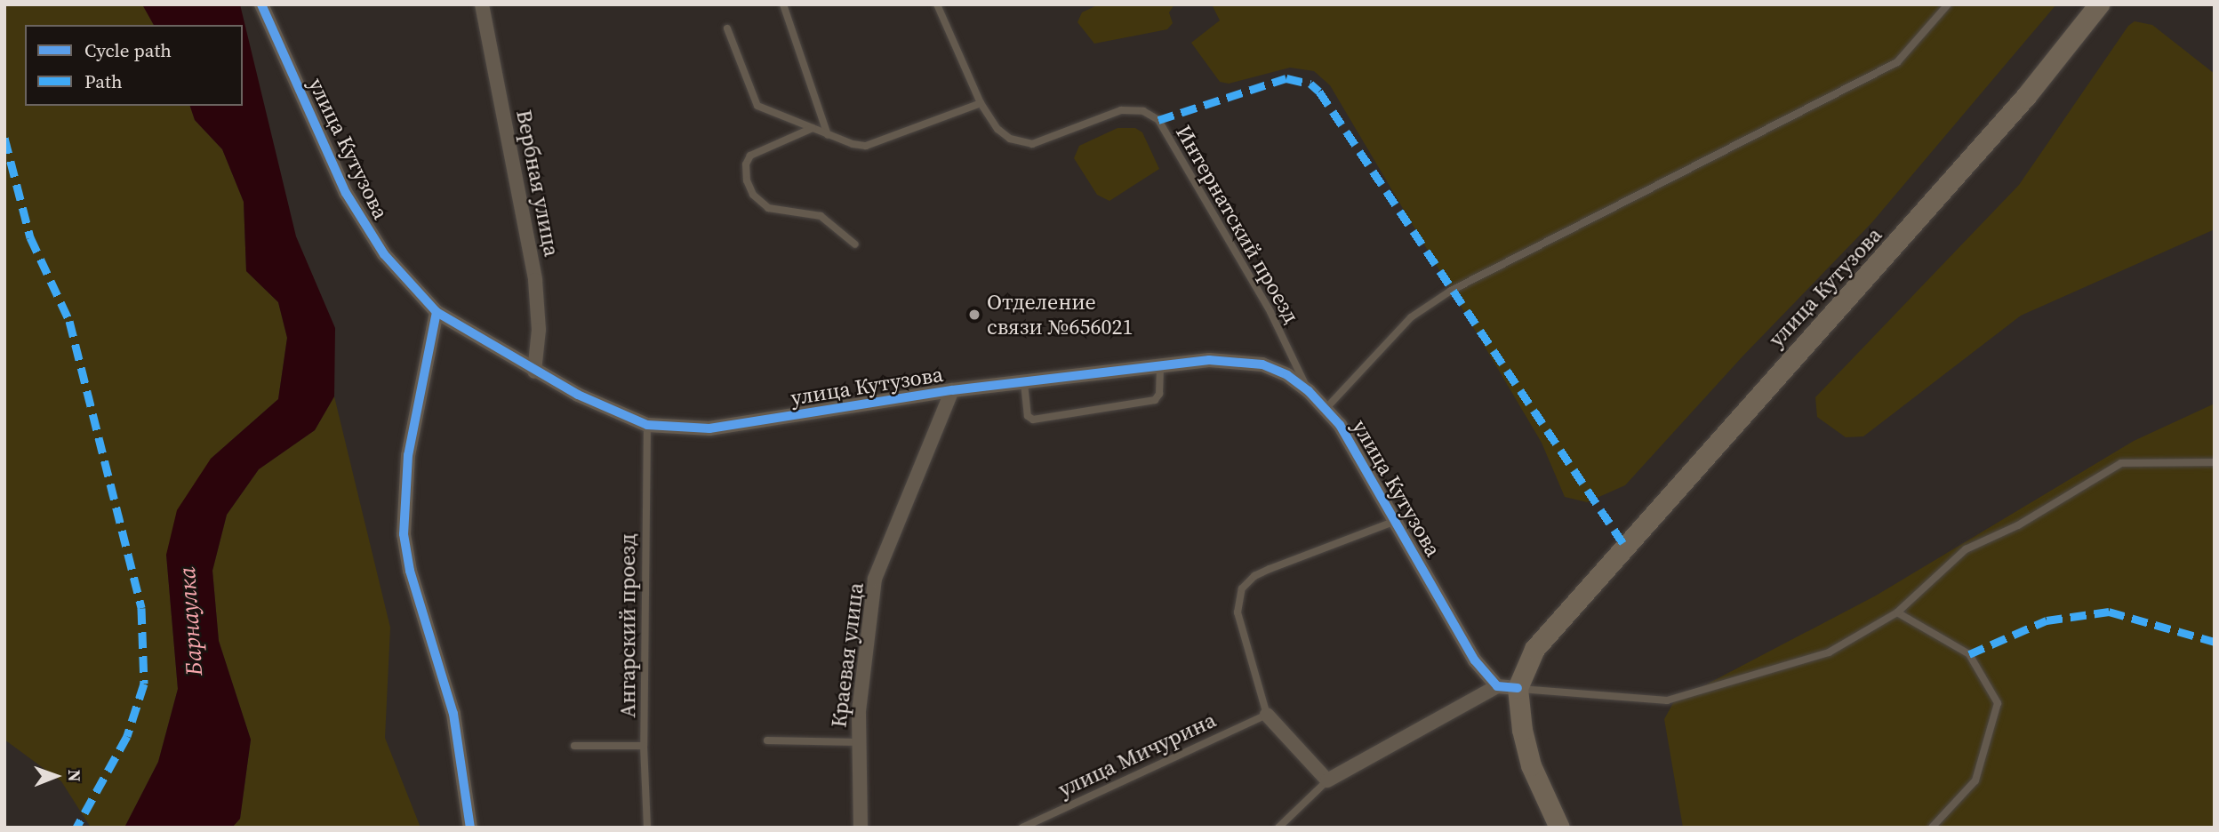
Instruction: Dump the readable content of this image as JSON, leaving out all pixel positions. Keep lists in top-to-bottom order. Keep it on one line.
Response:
{"streets":{"main road":["улица Кутузова"],"street":["Вербная улица","Краевая улица"],"lane":["Интернатский проезд","Ангарский проезд","улица Мичурина"]},"crossings":[["улица Кутузова","Вербная улица"],["улица Кутузова","Интернатский проезд"],["улица Кутузова","Ангарский проезд"],["улица Кутузова","Краевая улица"]],"water":["Барнаулка"],"places":["Отделение связи №656021"],"legend":["Cycle path","Path"],"north":"right"}
